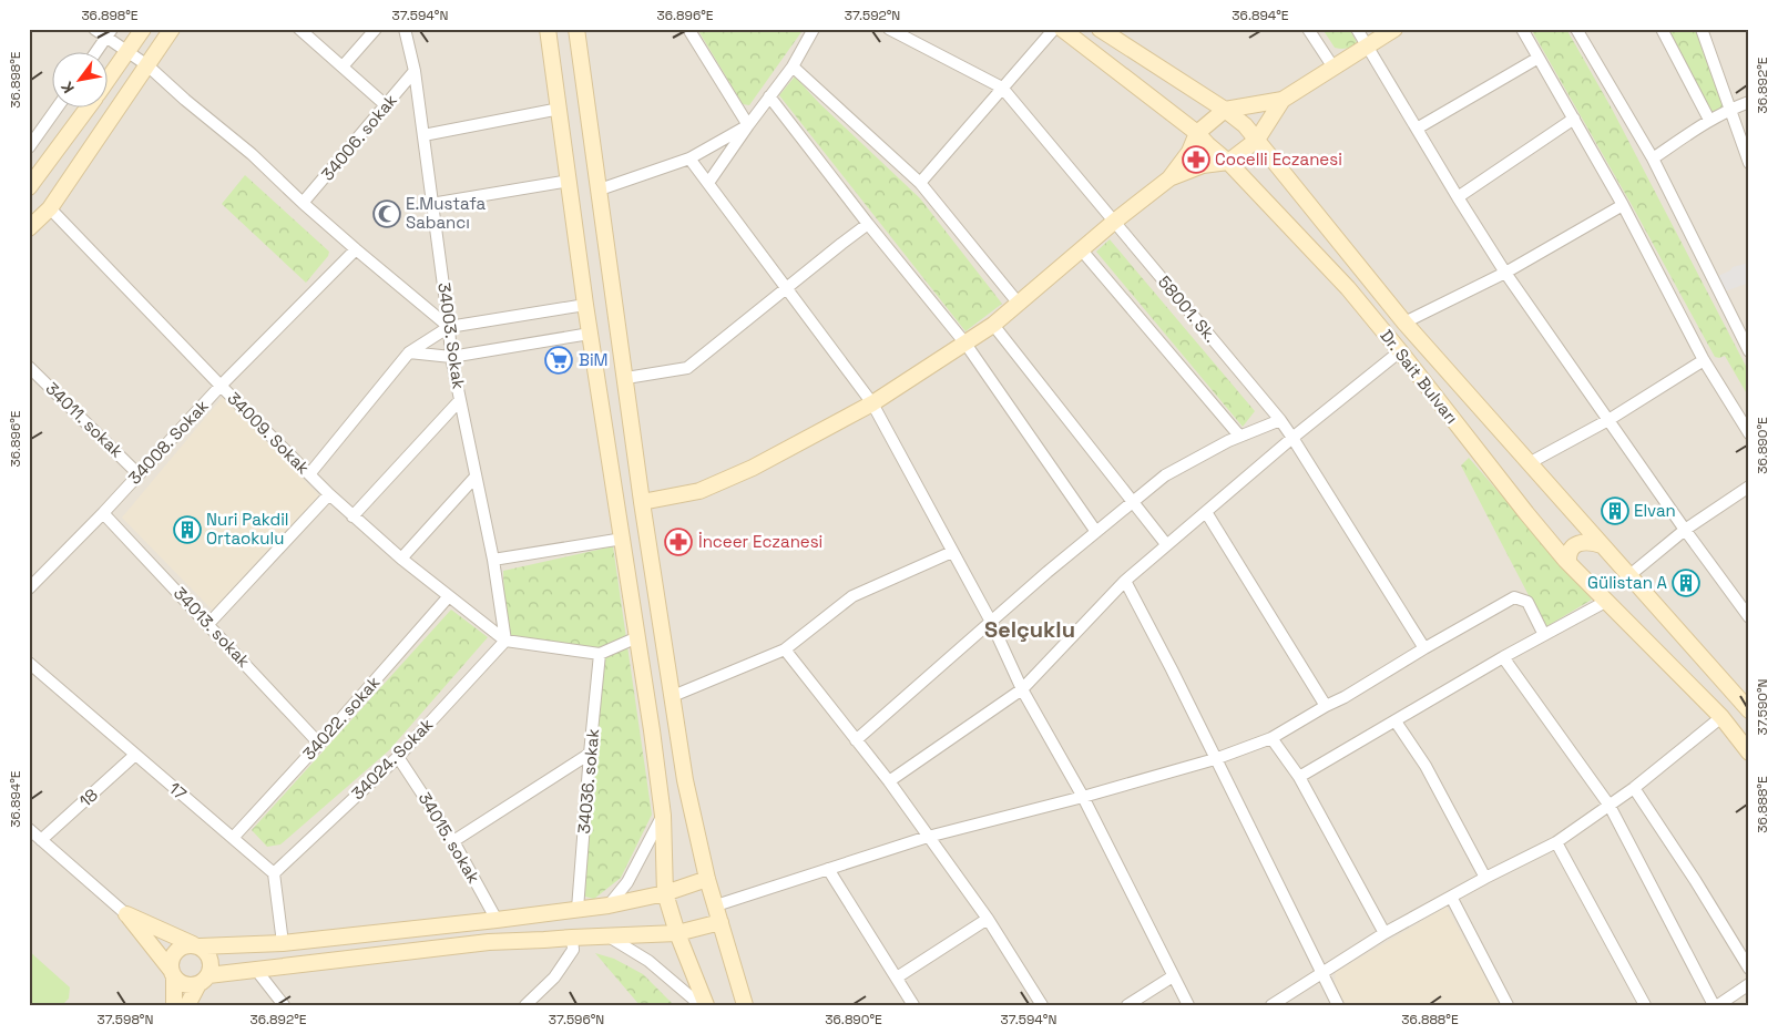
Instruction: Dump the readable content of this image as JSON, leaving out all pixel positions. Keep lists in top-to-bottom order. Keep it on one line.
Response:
{"streets":{"main road":["Dr. Sait Bulvarı"],"street":["34006. sokak","58001. Sk.","34003. Sokak","34011. sokak","34009. Sokak","34008. Sokak","34013. sokak","34022. sokak","34024. Sokak","34036. sokak","17","18","34015. sokak"]},"crossings":[["34006. sokak","34003. Sokak"],["34003. Sokak","34009. Sokak"],["34003. Sokak","34024. Sokak"],["34011. sokak","34008. Sokak"],["34009. Sokak","34008. Sokak"],["34009. Sokak","34022. sokak"],["34009. Sokak","34024. Sokak"],["34008. Sokak","34013. sokak"],["34013. sokak","34022. sokak"],["34022. sokak","17"],["34024. Sokak","17"],["34024. Sokak","34015. sokak"],["17","18"]],"districts":["Selçuklu"],"places":{"pharmacy":["Cocelli Eczanesi","İnceer Eczanesi"],"mosque":["E.Mustafa Sabancı"],"supermarket":["BiM"],"building":["Elvan","Nuri Pakdil Ortaokulu","Gülistan A"]},"north":"bottom left","coordinates":["36.898°E","37.594°N","36.896°E","37.592°N","36.894°E","36.892°E","36.890°E","37.590°N","36.888°E","37.598°N","37.596°N"]}
